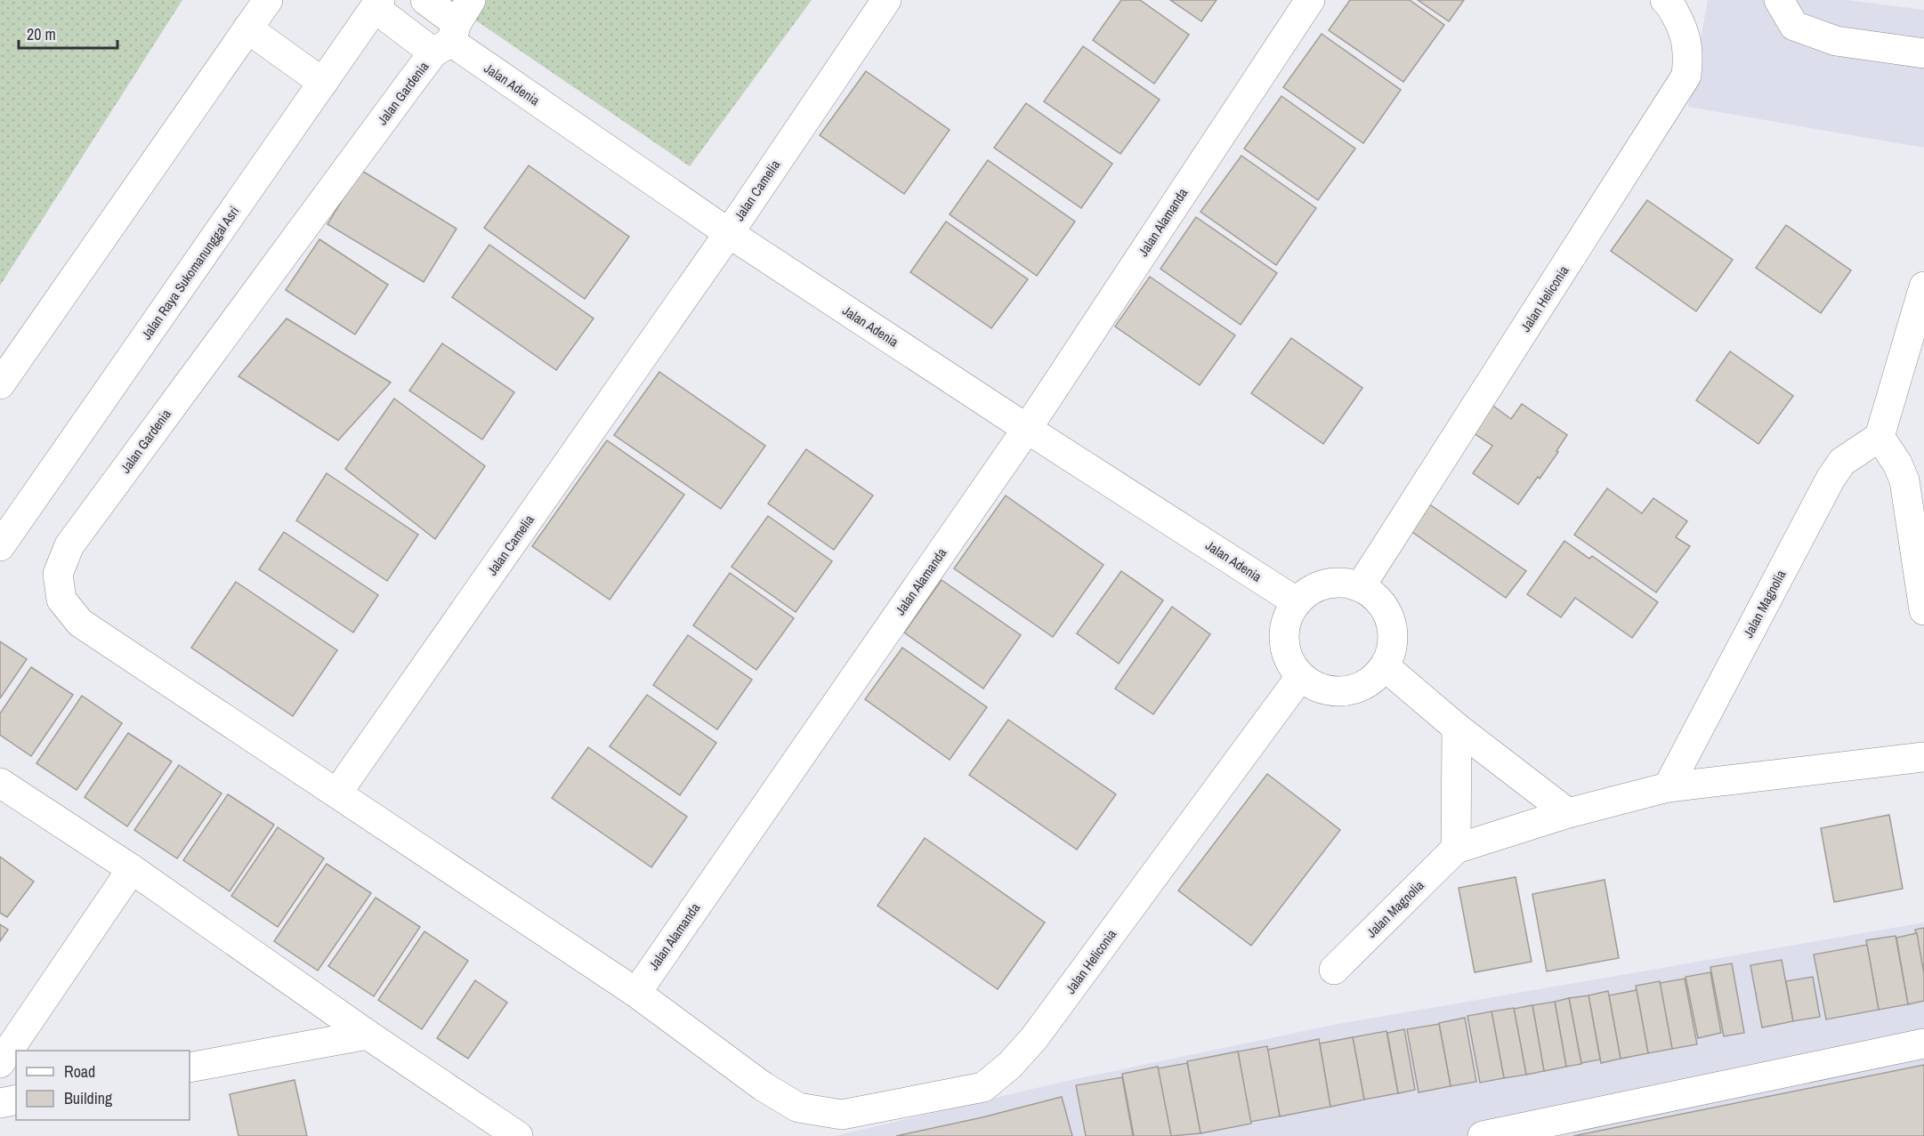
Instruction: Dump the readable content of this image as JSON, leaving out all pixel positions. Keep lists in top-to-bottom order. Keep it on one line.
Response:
{"streets":{"street":["Jalan Adenia","Jalan Gardenia","Jalan Camelia","Jalan Alamanda","Jalan Raya Sukomanunggal Asri","Jalan Heliconia","Jalan Magnolia"]},"crossings":[["Jalan Adenia","Jalan Gardenia"],["Jalan Adenia","Jalan Camelia"],["Jalan Adenia","Jalan Alamanda"],["Jalan Adenia","Jalan Raya Sukomanunggal Asri"],["Jalan Adenia","Jalan Heliconia"],["Jalan Gardenia","Jalan Camelia"],["Jalan Alamanda","Jalan Heliconia"]],"legend":["Road","Building"],"scale_bar":"20 m"}
